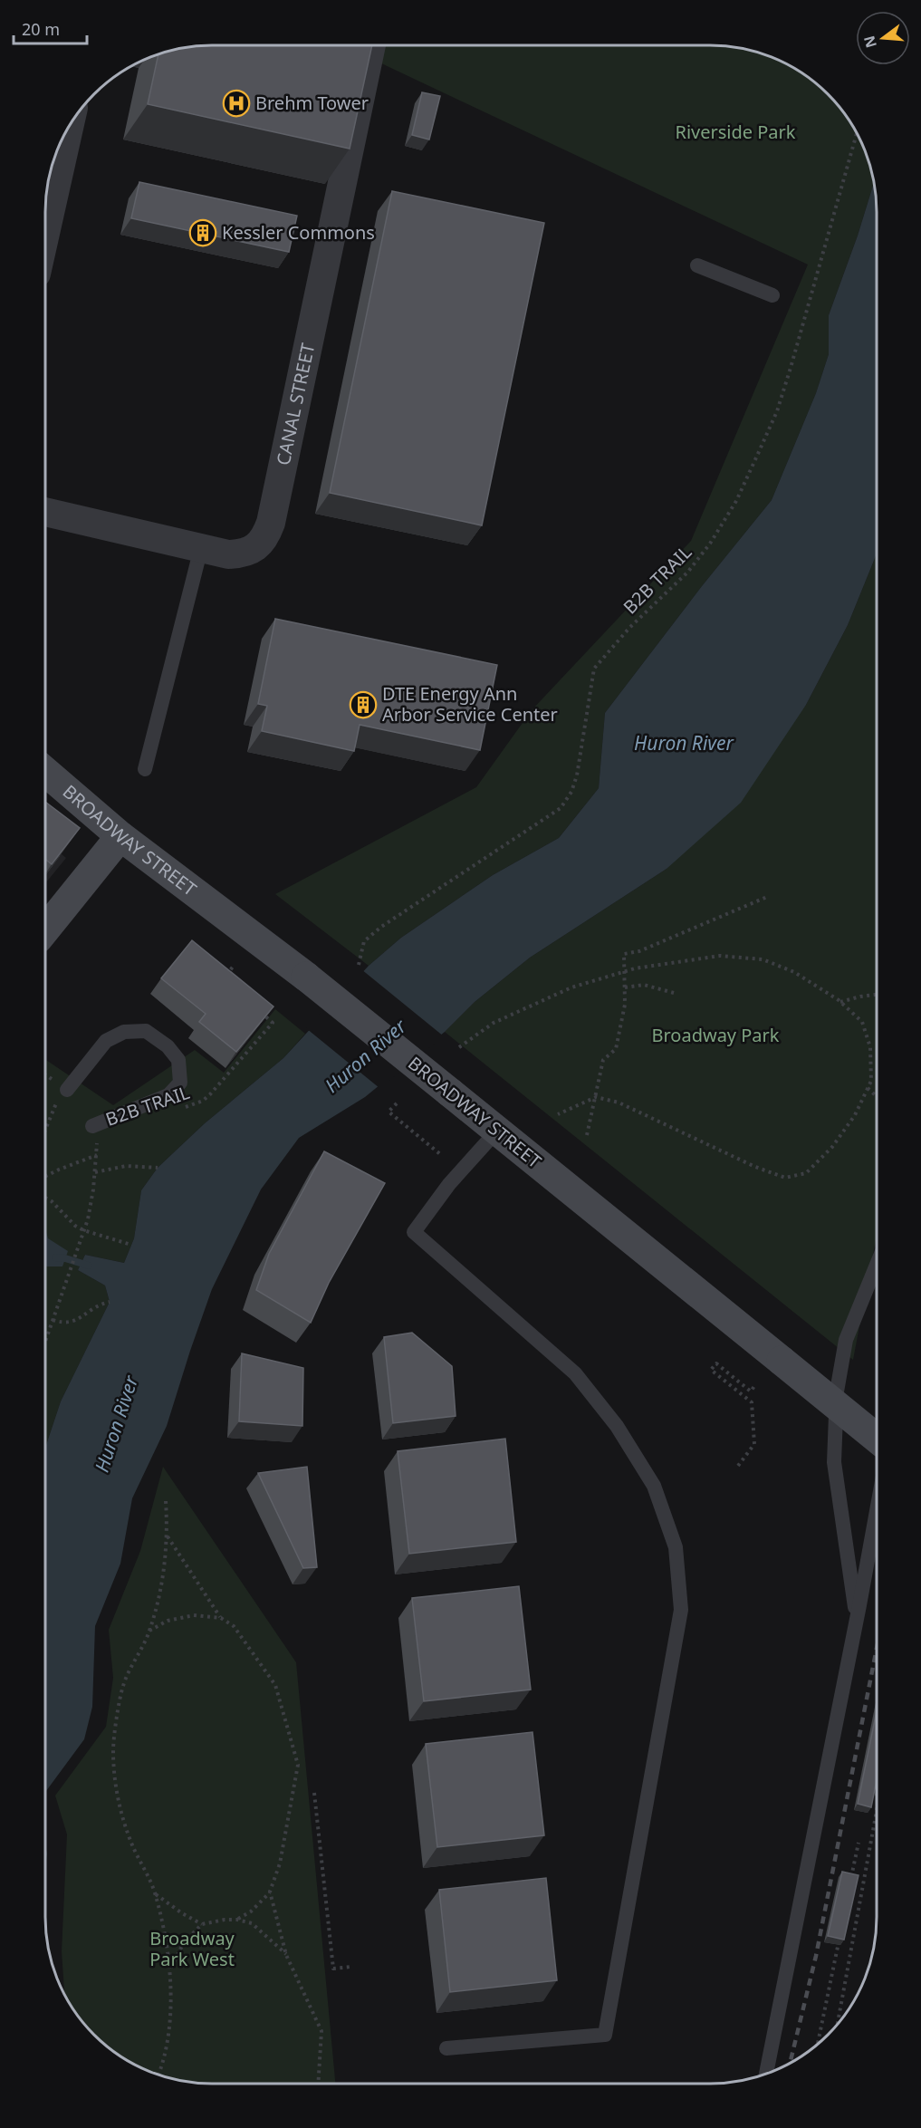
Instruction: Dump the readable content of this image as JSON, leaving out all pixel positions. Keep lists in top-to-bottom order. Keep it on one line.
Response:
{"streets":{"main road":["BROADWAY STREET"],"street":["CANAL STREET"],"path":["B2B TRAIL"]},"water":["Huron River"],"parks":["Riverside Park","Broadway Park","Broadway Park West"],"places":{"hospital":["Brehm Tower"],"building":["Kessler Commons","DTE Energy Ann Arbor Service Center"]},"scale_bar":"20 m","north":"left"}
